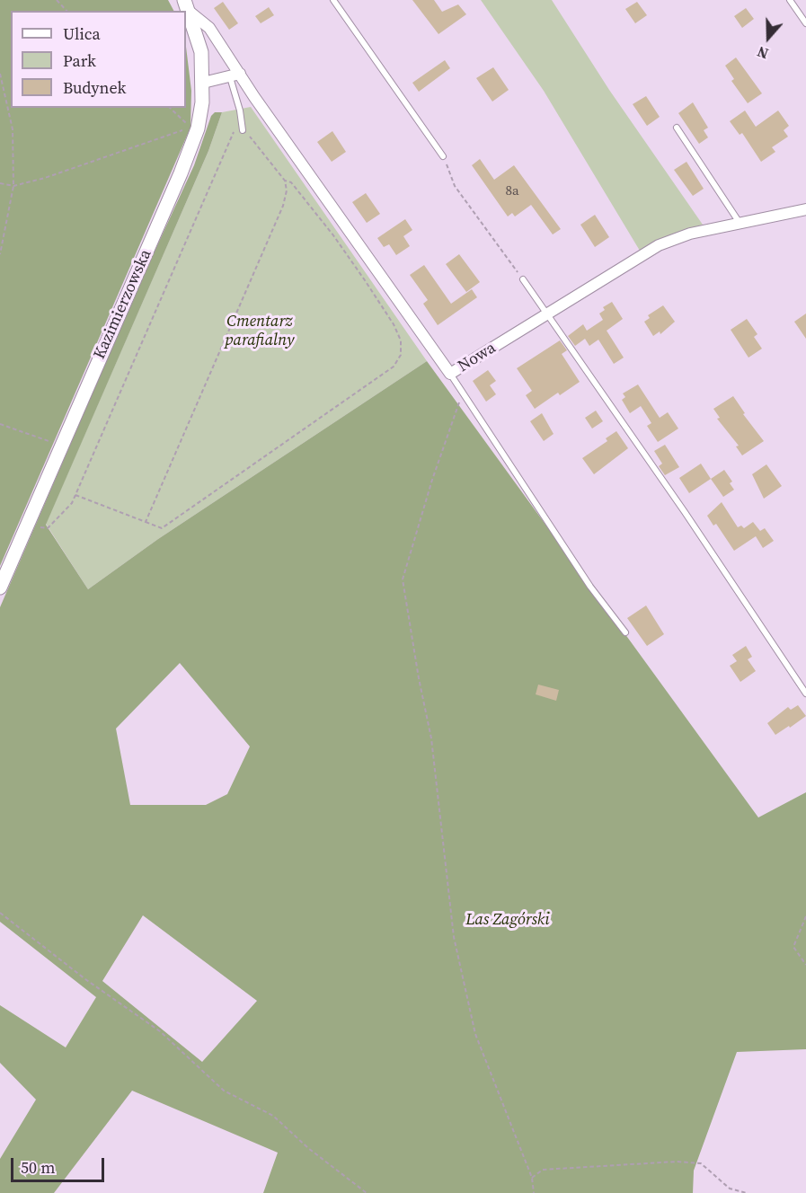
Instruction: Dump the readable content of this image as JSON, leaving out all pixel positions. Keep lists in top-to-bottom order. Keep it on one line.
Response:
{"streets":{"street":["Kazimierzowska","Nowa"]},"crossings":[["Kazimierzowska","Nowa"]],"parks":["Cmentarz parafialny","Las Zagórski"],"house_numbers":["8a"],"legend":["Ulica","Park","Budynek"],"scale_bar":"50 m","north":"bottom"}
